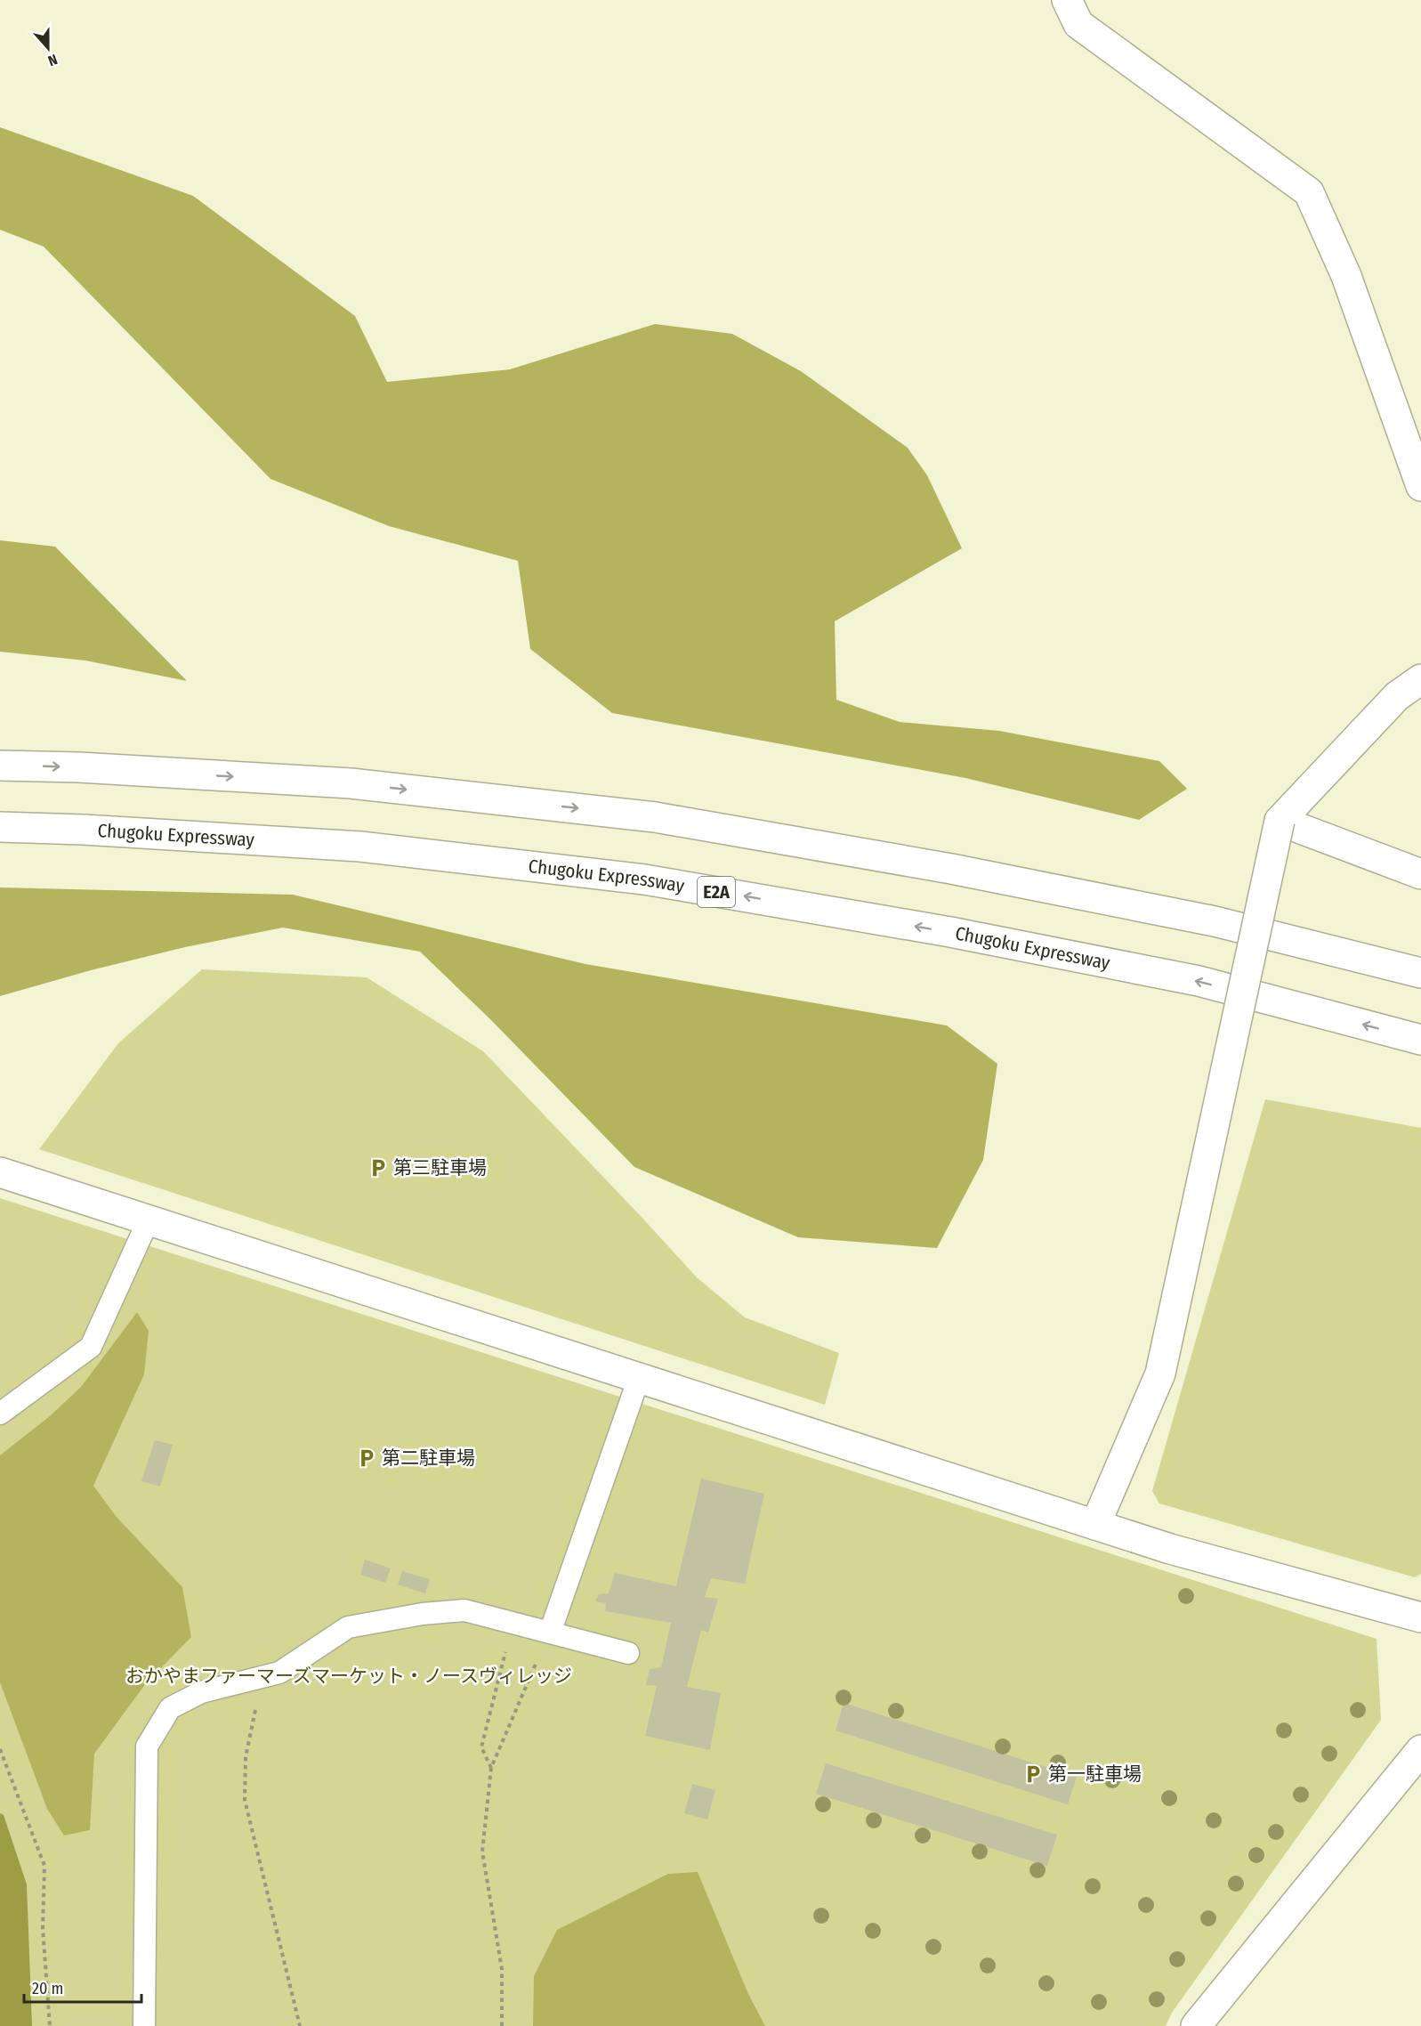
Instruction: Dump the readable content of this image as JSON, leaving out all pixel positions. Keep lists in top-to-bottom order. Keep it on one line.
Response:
{"streets":{"main road":["Chugoku Expressway","E2A"]},"parks":["おかやまファーマーズマーケット・ノースヴィレッジ"],"places":{"parking":["第三駐車場","第二駐車場","第一駐車場"]},"scale_bar":"20 m","north":"bottom"}
